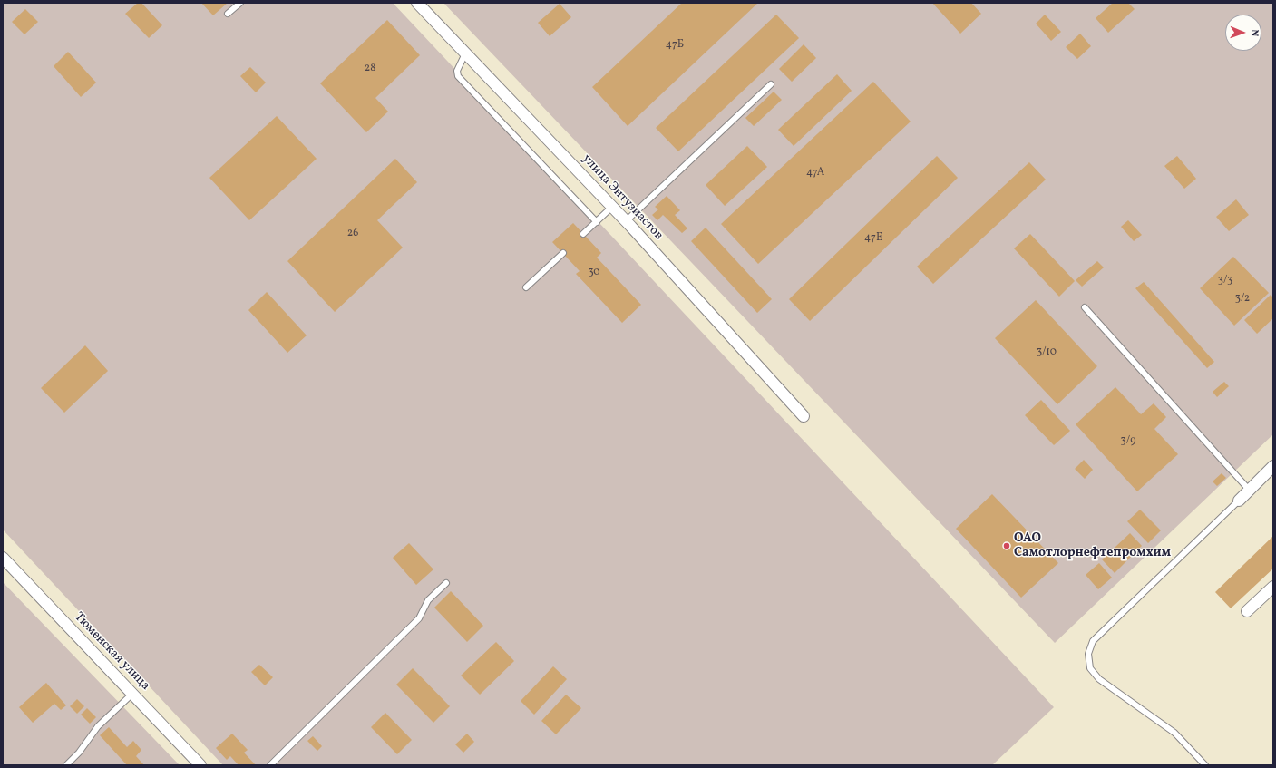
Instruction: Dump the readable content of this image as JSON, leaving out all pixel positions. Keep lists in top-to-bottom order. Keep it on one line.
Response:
{"streets":{"street":["улица Энтузиастов","Тюменская улица"]},"places":["ОАО Самотлорнефтепромхим"],"house_numbers":["47Б","28","47А","26","47Е","30","3/3","3/2","3/10","3/9"],"north":"right"}
